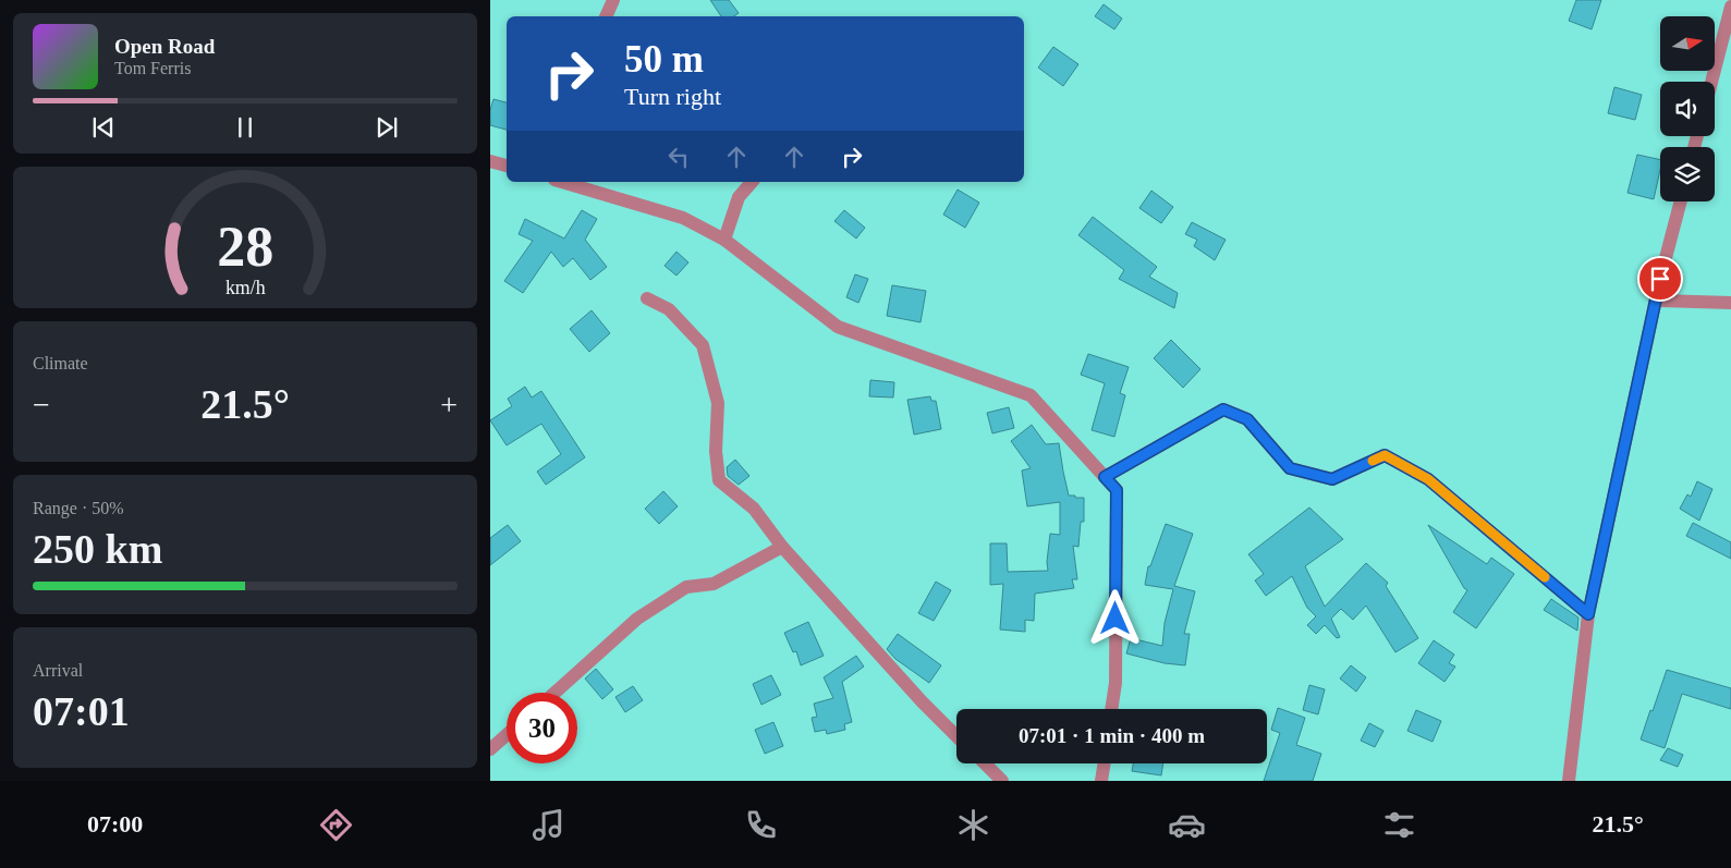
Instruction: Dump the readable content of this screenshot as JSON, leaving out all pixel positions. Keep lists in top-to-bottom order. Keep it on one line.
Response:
{"north":"right","page":{"turn":["50 m","Turn right"],"song":["Open Road","Tom Ferris"],"tile":["Climate",["Range · 50%","250 km"],["Arrival","07:01"]],"heat":["−","21.5°","+"],"limit":"30","trip":"07:01 · 1 min · 400 m","tabs":["07:00","21.5°"],"gauge":["28","km/h"]}}
